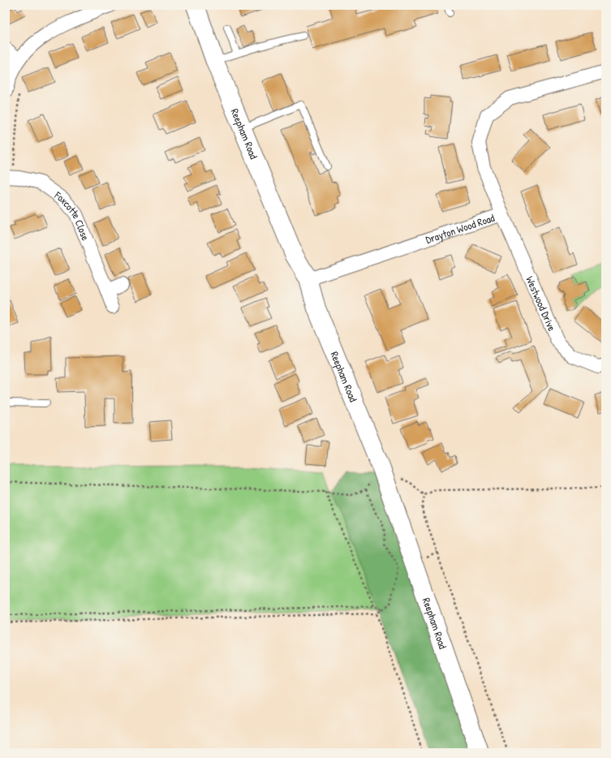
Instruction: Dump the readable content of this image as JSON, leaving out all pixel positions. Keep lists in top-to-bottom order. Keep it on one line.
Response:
{"streets":{"street":["Reepham Road","Foxcotte Close","Drayton Wood Road","Westwood Drive"]},"crossings":[["Reepham Road","Drayton Wood Road"],["Drayton Wood Road","Westwood Drive"]]}
